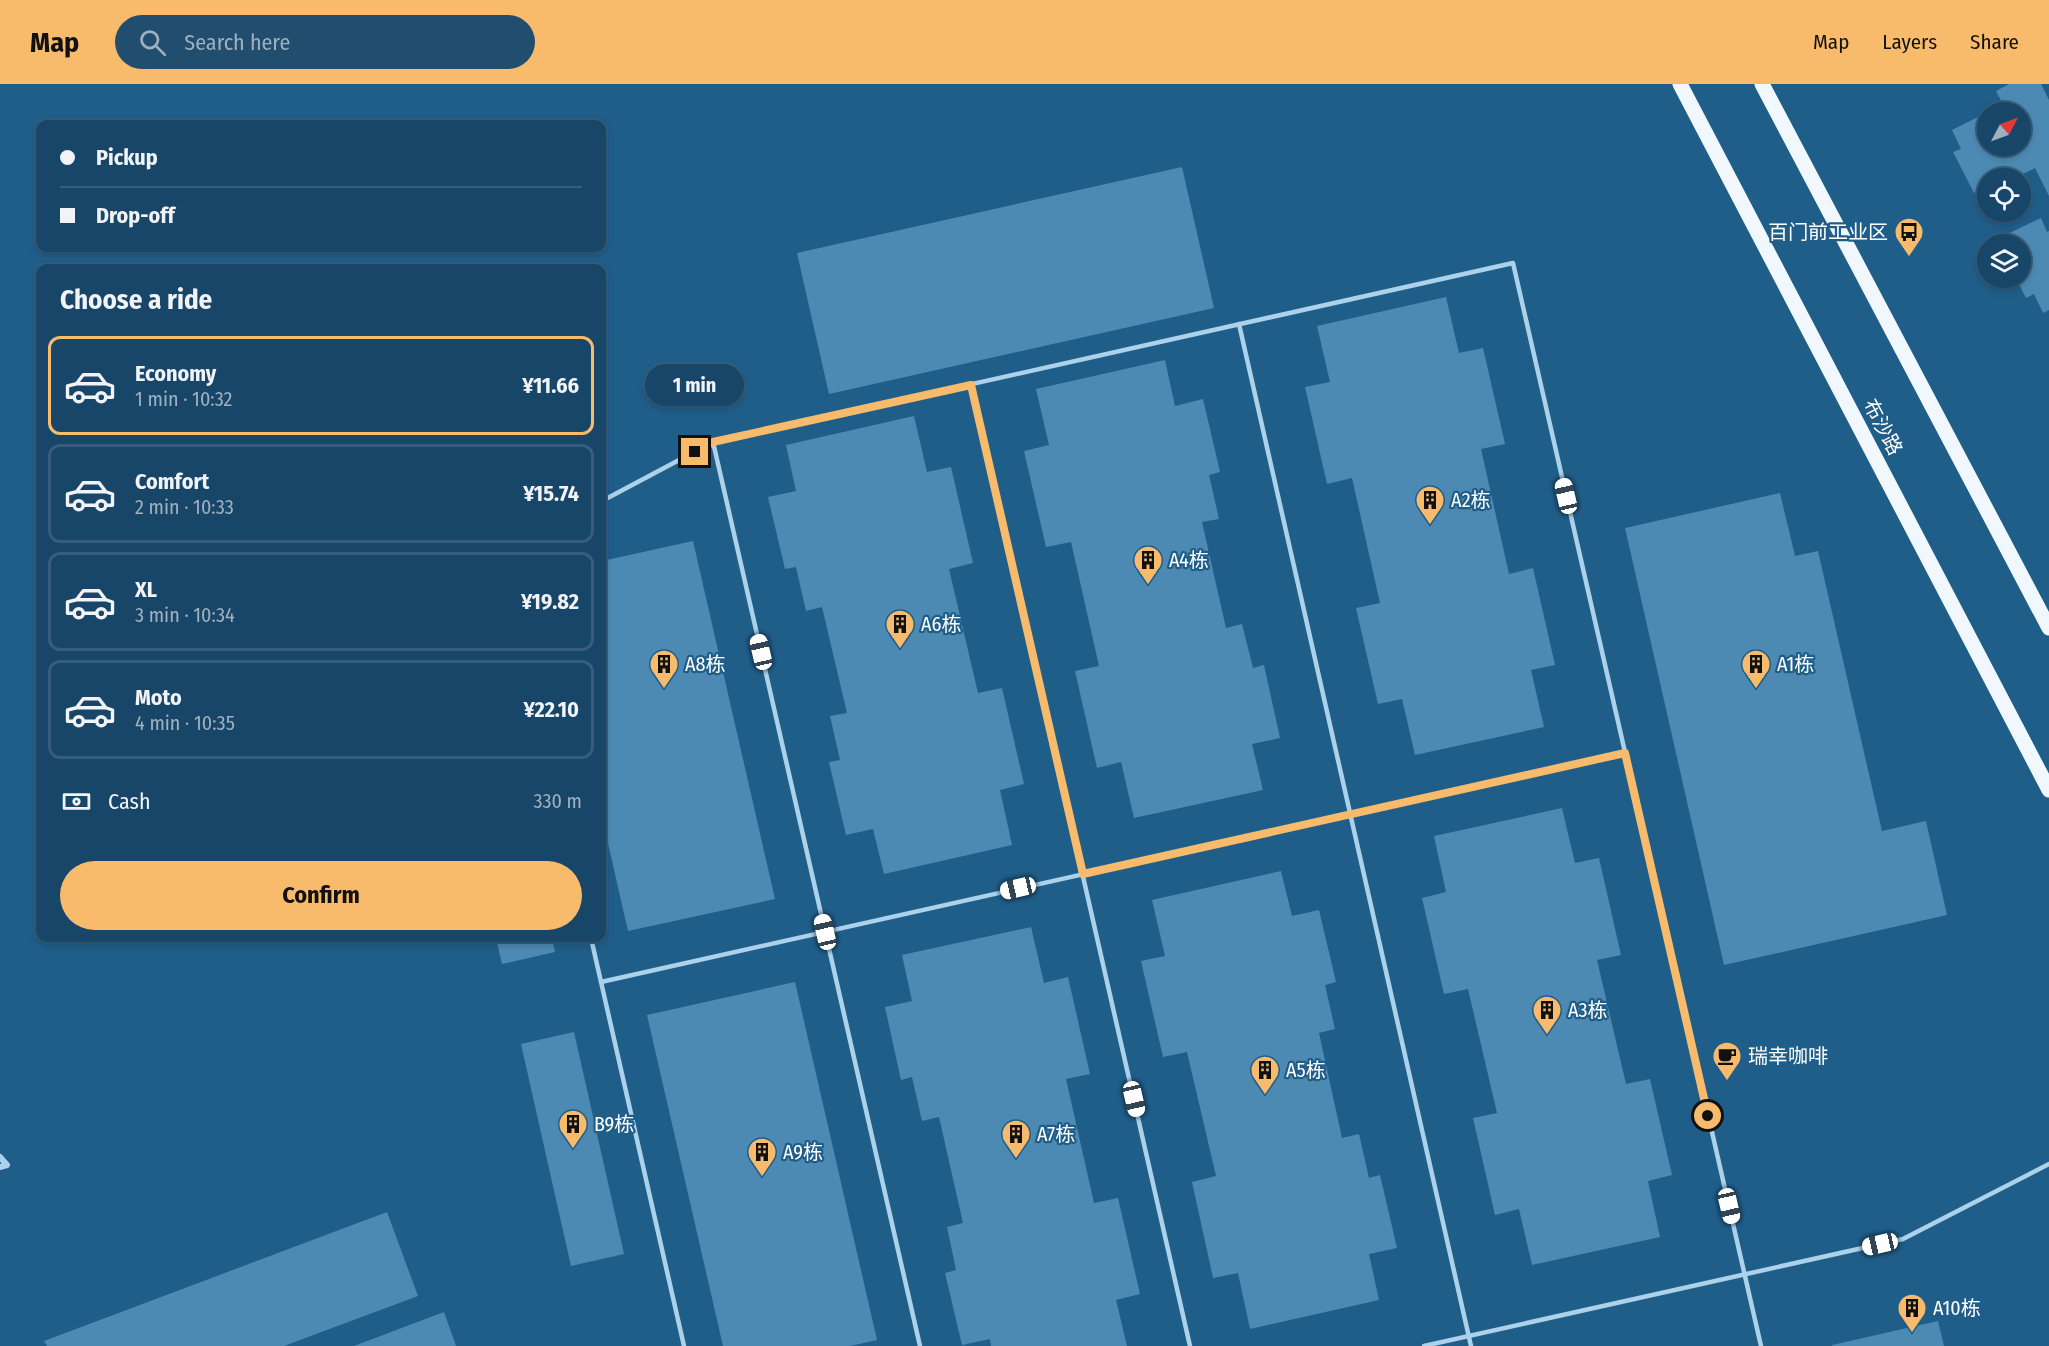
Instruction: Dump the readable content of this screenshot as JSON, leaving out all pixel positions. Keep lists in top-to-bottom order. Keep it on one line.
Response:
{"streets":{"main road":["布沙路"]},"places":{"bus stop":["百门前工业区"],"building":["A2栋","A4栋","A6栋","A8栋","A1栋","A3栋","A5栋","B9栋","A7栋","A9栋","A10栋"],"cafe":["瑞幸咖啡"]},"north":"top right","page":{"header":"Map","search":"Search here","nav":["Map","Layers","Share"],"banner":["Pickup","Drop-off"],"heading":"Choose a ride","list":[{"name":"Economy","note":"1 min · 10:32","value":"¥11.66"},{"name":"Comfort","note":"2 min · 10:33","value":"¥15.74"},{"name":"XL","note":"3 min · 10:34","value":"¥19.82"},{"name":"Moto","note":"4 min · 10:35","value":"¥22.10"}],"bubble":"1 min","pay":["Cash","330 m"],"buttons":"Confirm"}}
